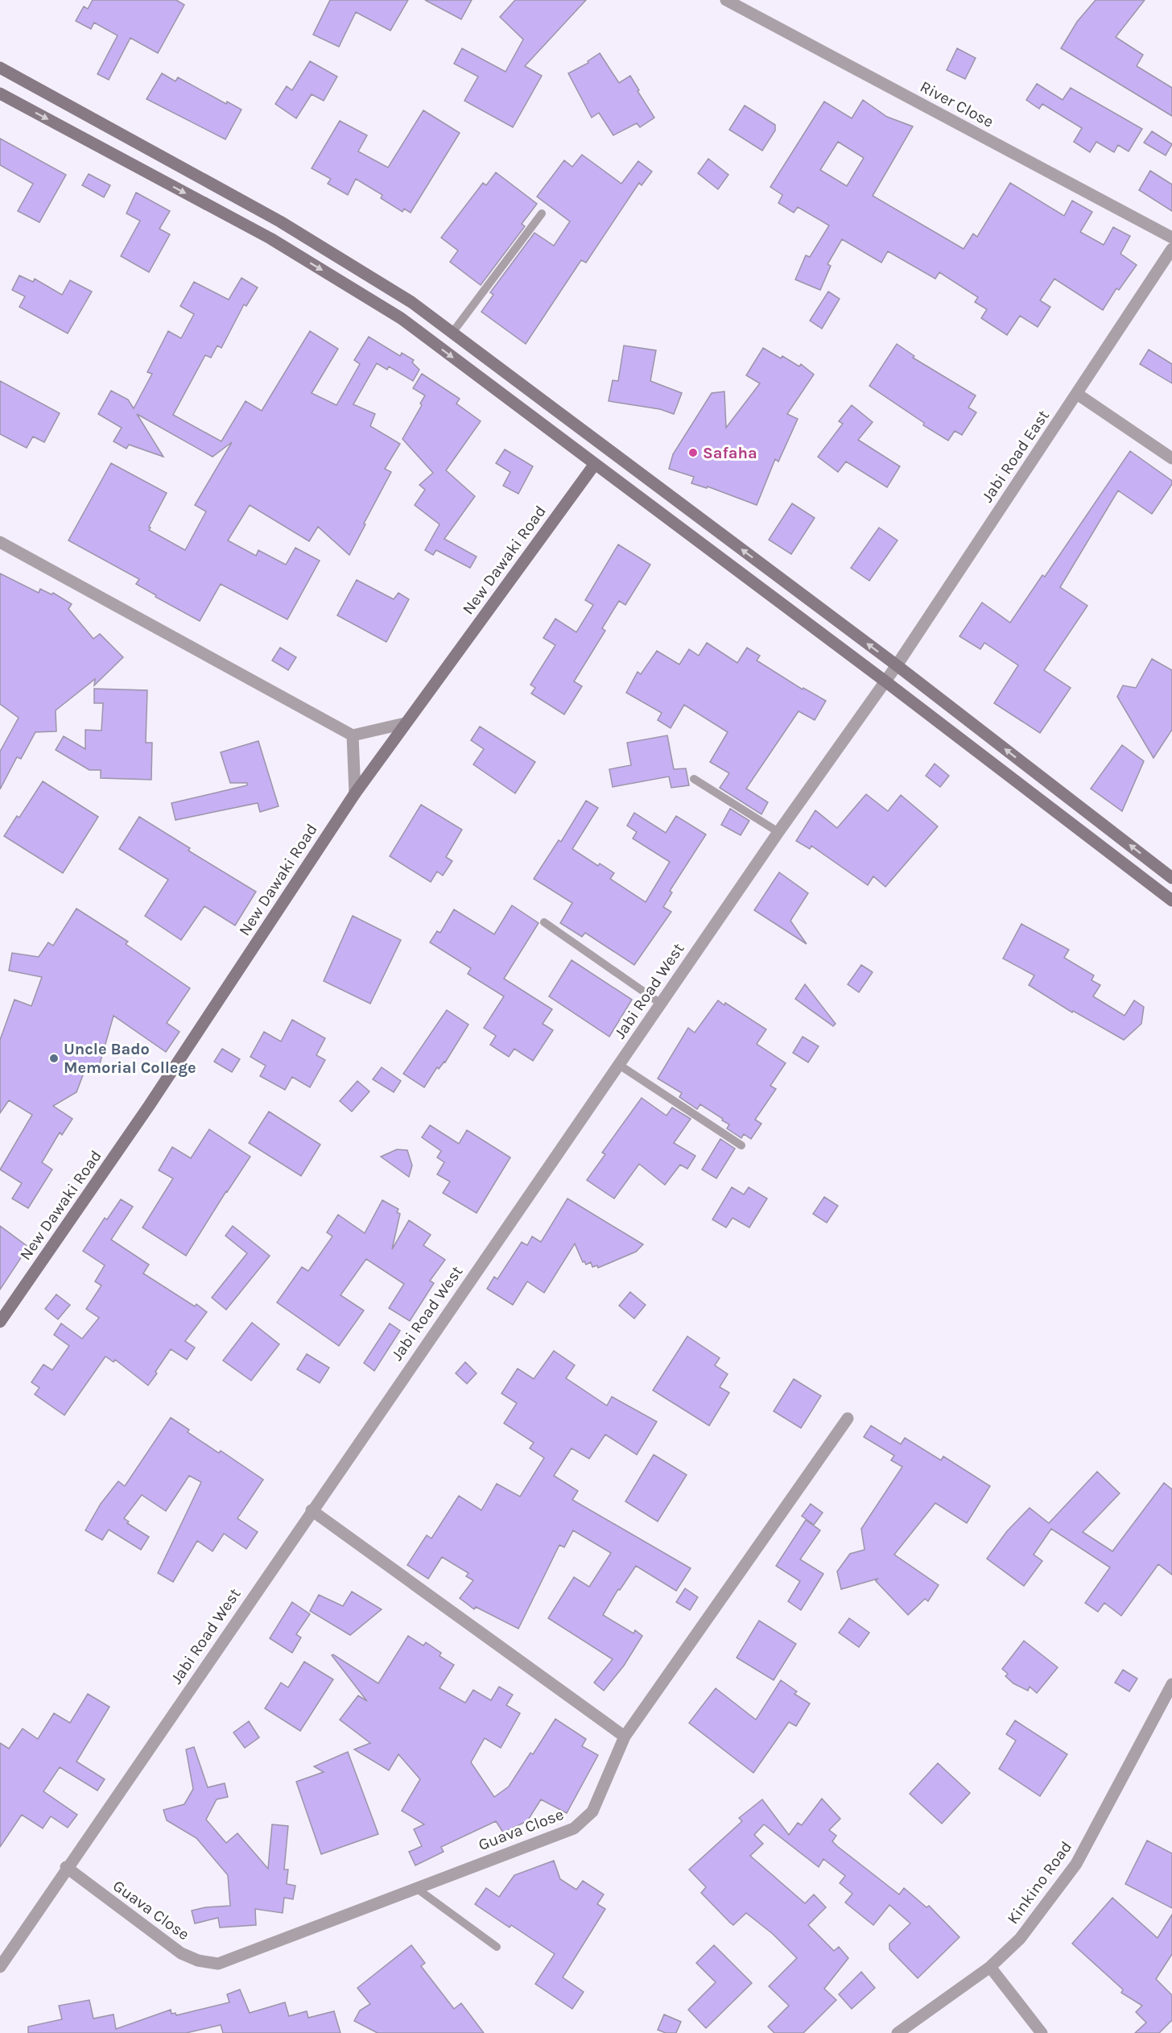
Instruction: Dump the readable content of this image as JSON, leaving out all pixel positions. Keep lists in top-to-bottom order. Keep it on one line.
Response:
{"streets":{"street":["River Close","Jabi Road East","New Dawaki Road","Jabi Road West","Guava Close","Kinkino Road"]},"crossings":[["Jabi Road East","Jabi Road West"],["Jabi Road West","Guava Close"]],"places":["Safaha","Uncle Bado Memorial College"]}
